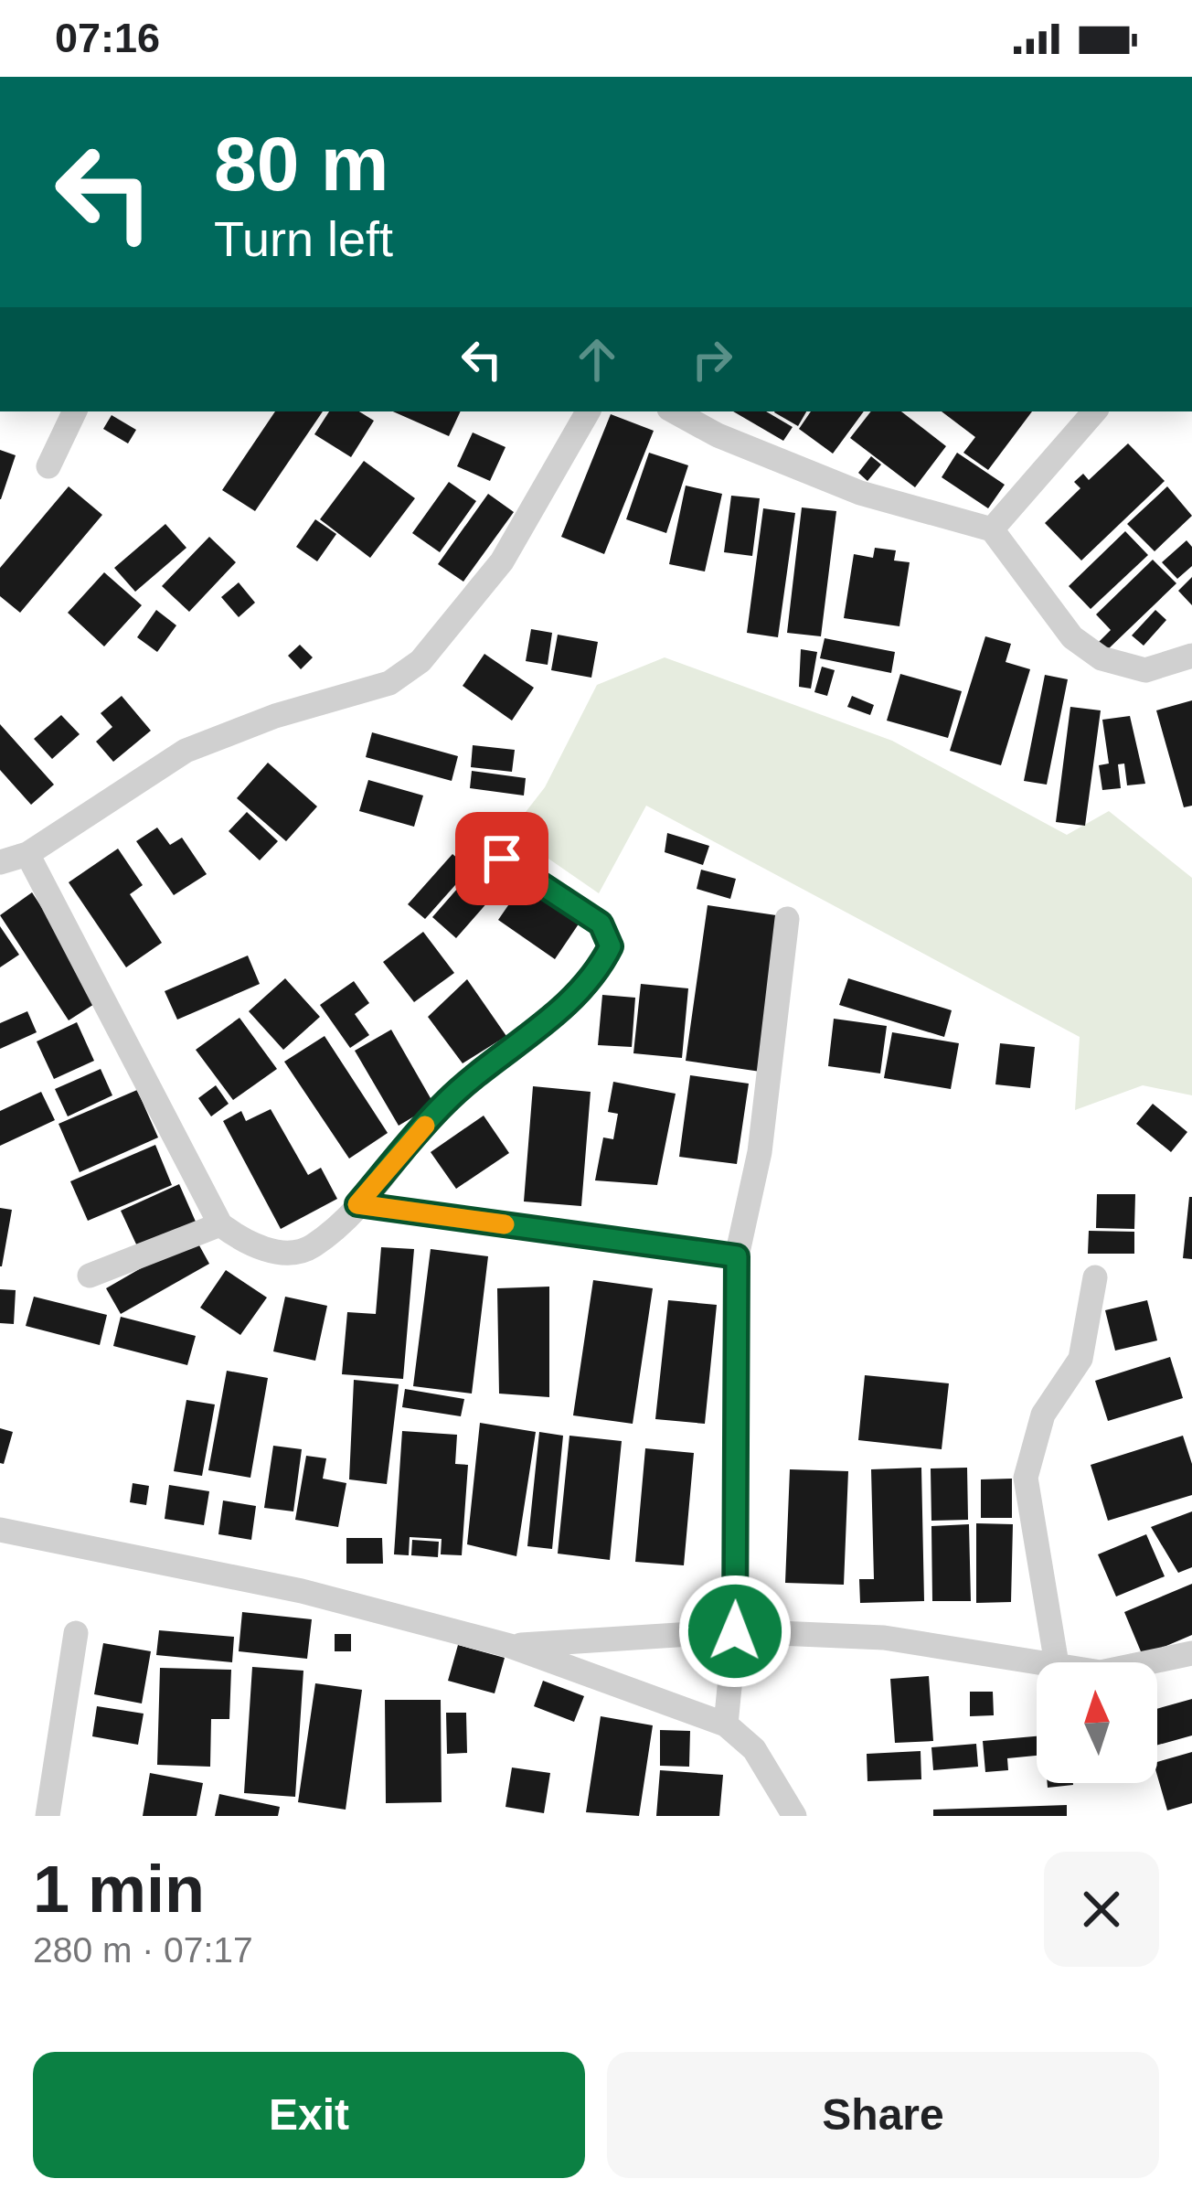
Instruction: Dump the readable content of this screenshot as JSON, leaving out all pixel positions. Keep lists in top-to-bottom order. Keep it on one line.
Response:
{"north":"top","page":{"status":"07:16","turn":["80 m","Turn left"],"heading":["1 min","280 m · 07:17"],"buttons":["Exit","Share"]}}
